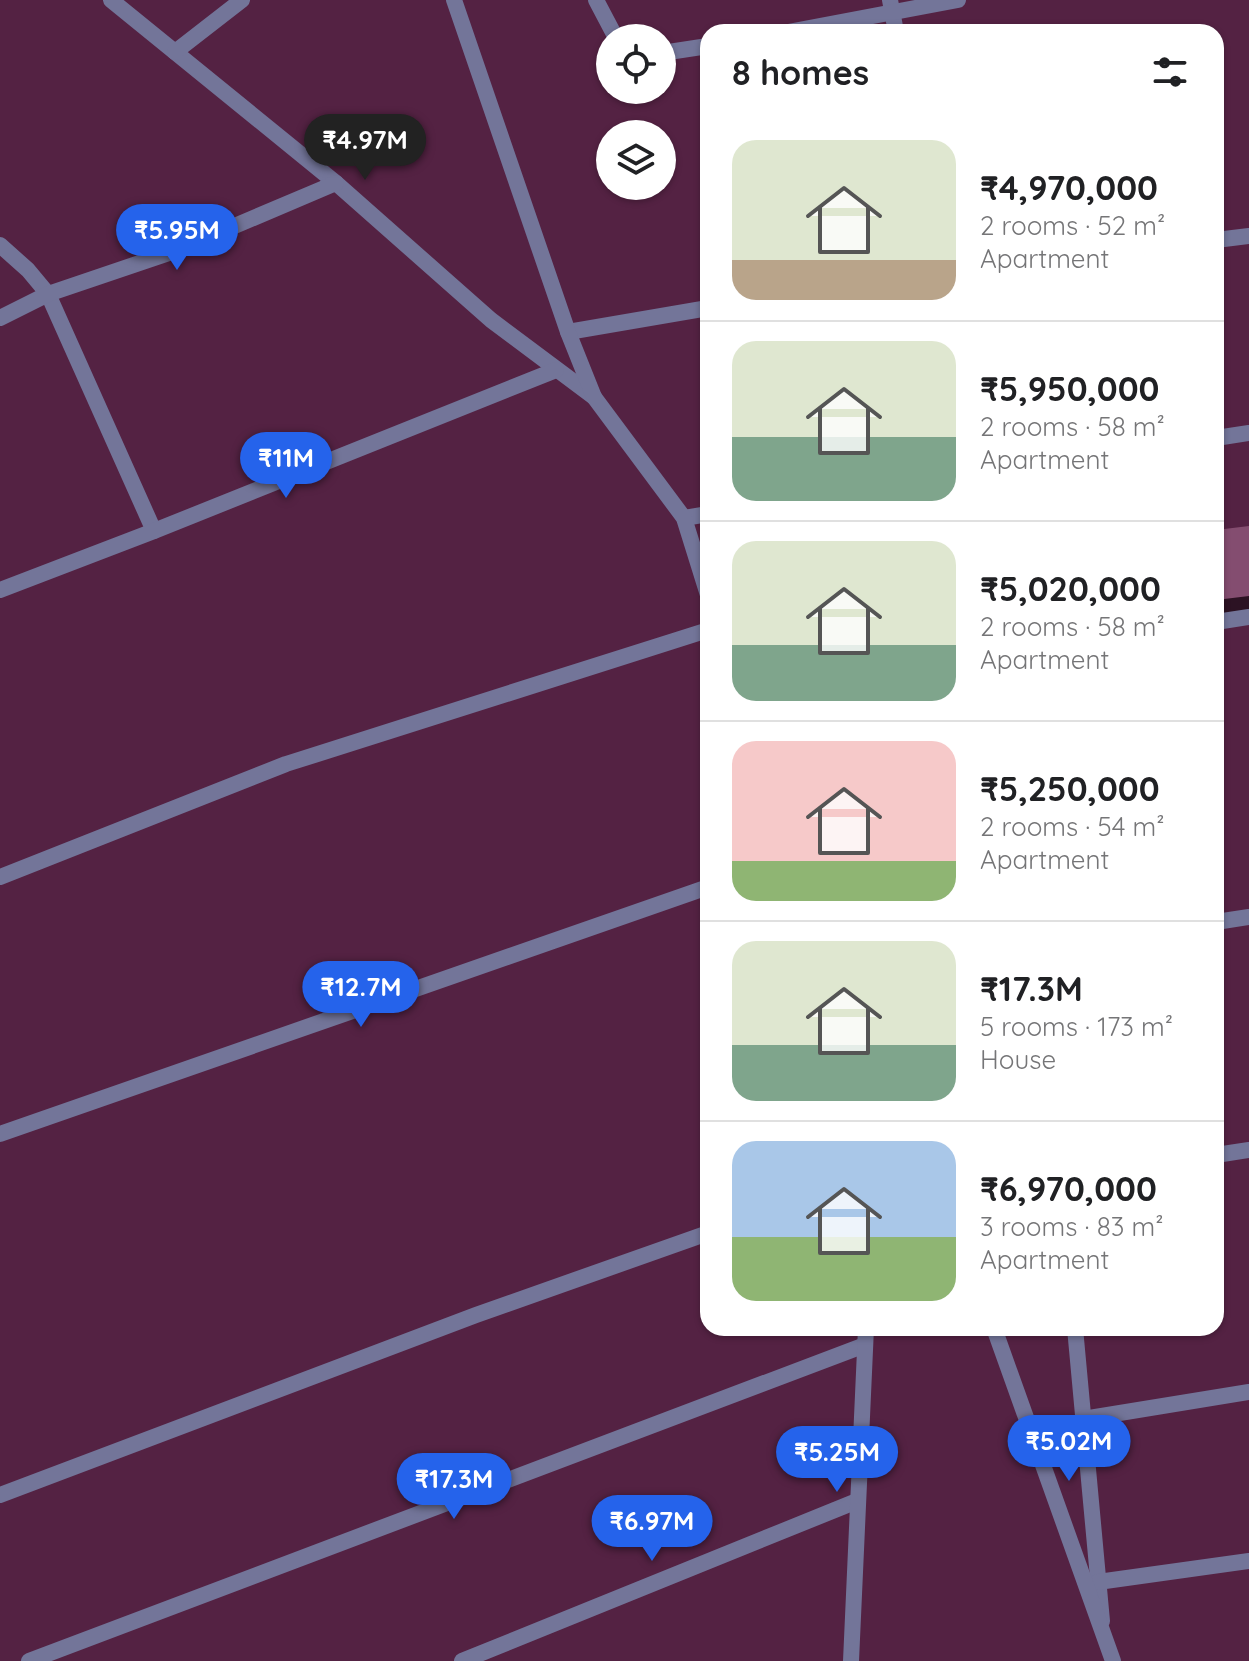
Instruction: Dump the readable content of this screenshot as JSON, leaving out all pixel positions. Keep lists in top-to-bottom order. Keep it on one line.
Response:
{"page":{"heading":"8 homes","price":["₹4.97M","₹5.95M","₹11M","₹12.7M","₹5.02M","₹5.25M","₹17.3M","₹6.97M"],"list":[{"name":"₹4,970,000","note":"2 rooms · 52 m² · Apartment"},{"name":"₹5,950,000","note":"2 rooms · 58 m² · Apartment"},{"name":"₹5,020,000","note":"2 rooms · 58 m² · Apartment"},{"name":"₹5,250,000","note":"2 rooms · 54 m² · Apartment"},{"name":"₹17.3M","note":"5 rooms · 173 m² · House"},{"name":"₹6,970,000","note":"3 rooms · 83 m² · Apartment"}]}}
